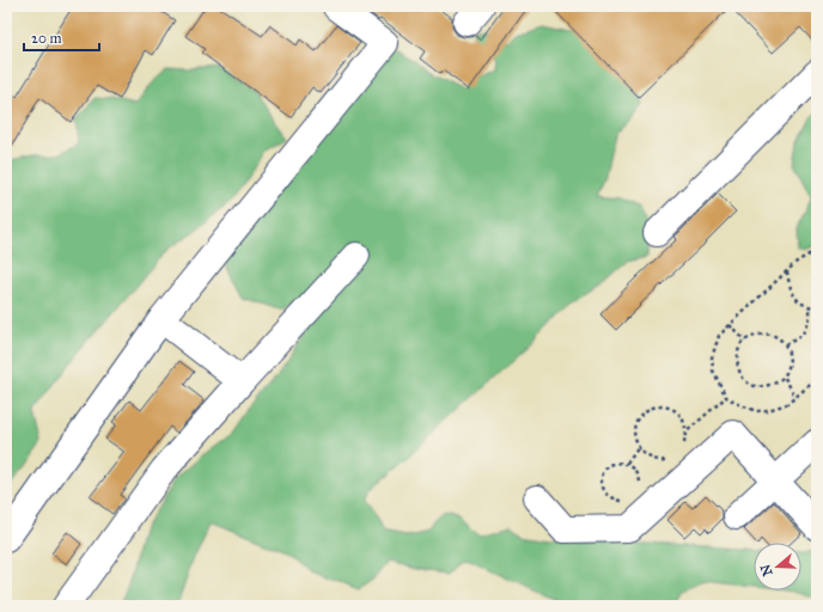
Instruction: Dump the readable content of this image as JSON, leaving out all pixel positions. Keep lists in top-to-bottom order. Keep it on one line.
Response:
{"scale_bar":"20 m","north":"left"}
